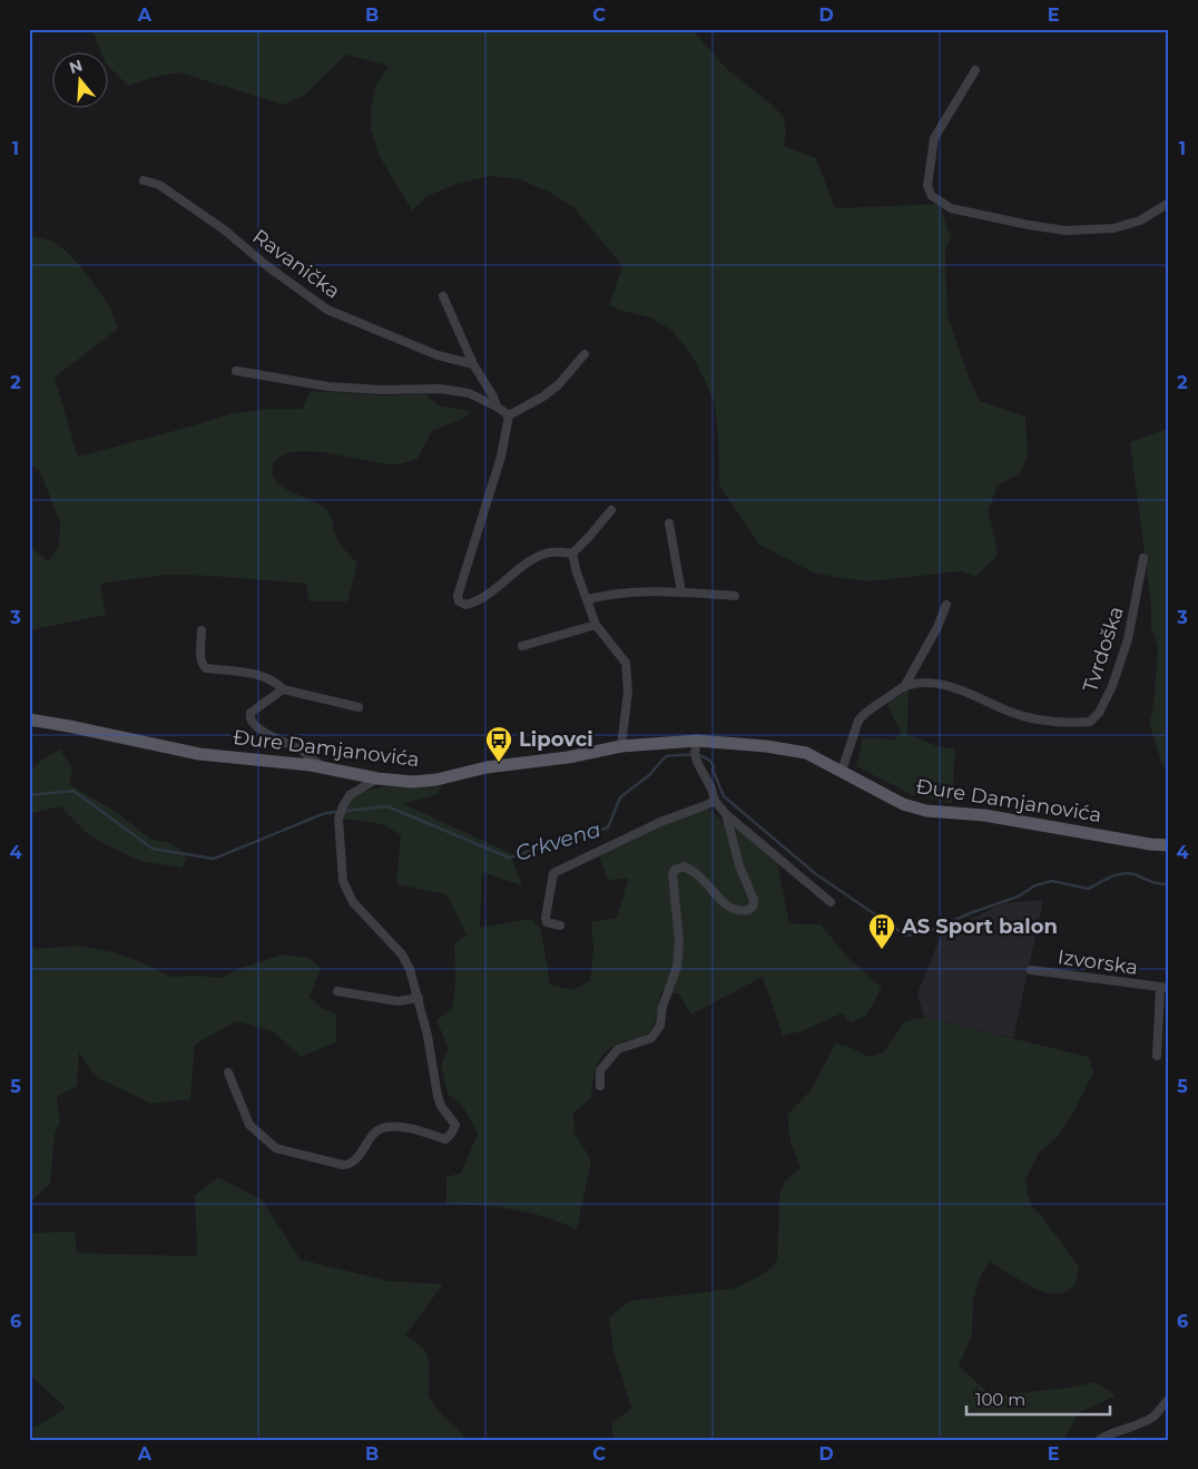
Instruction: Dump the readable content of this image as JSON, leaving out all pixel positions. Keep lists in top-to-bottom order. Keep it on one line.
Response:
{"streets":{"main road":["Đure Damjanovića"],"street":["Ravanička","Tvrdoška","Izvorska"]},"crossings":[["Tvrdoška","Đure Damjanovića"]],"water":["Crkvena"],"places":{"bus stop":["Lipovci"],"building":["AS Sport balon"]},"scale_bar":"100 m","north":"top","grid":{"columns":["A","B","C","D","E"],"rows":["1","2","3","4","5","6"]}}
